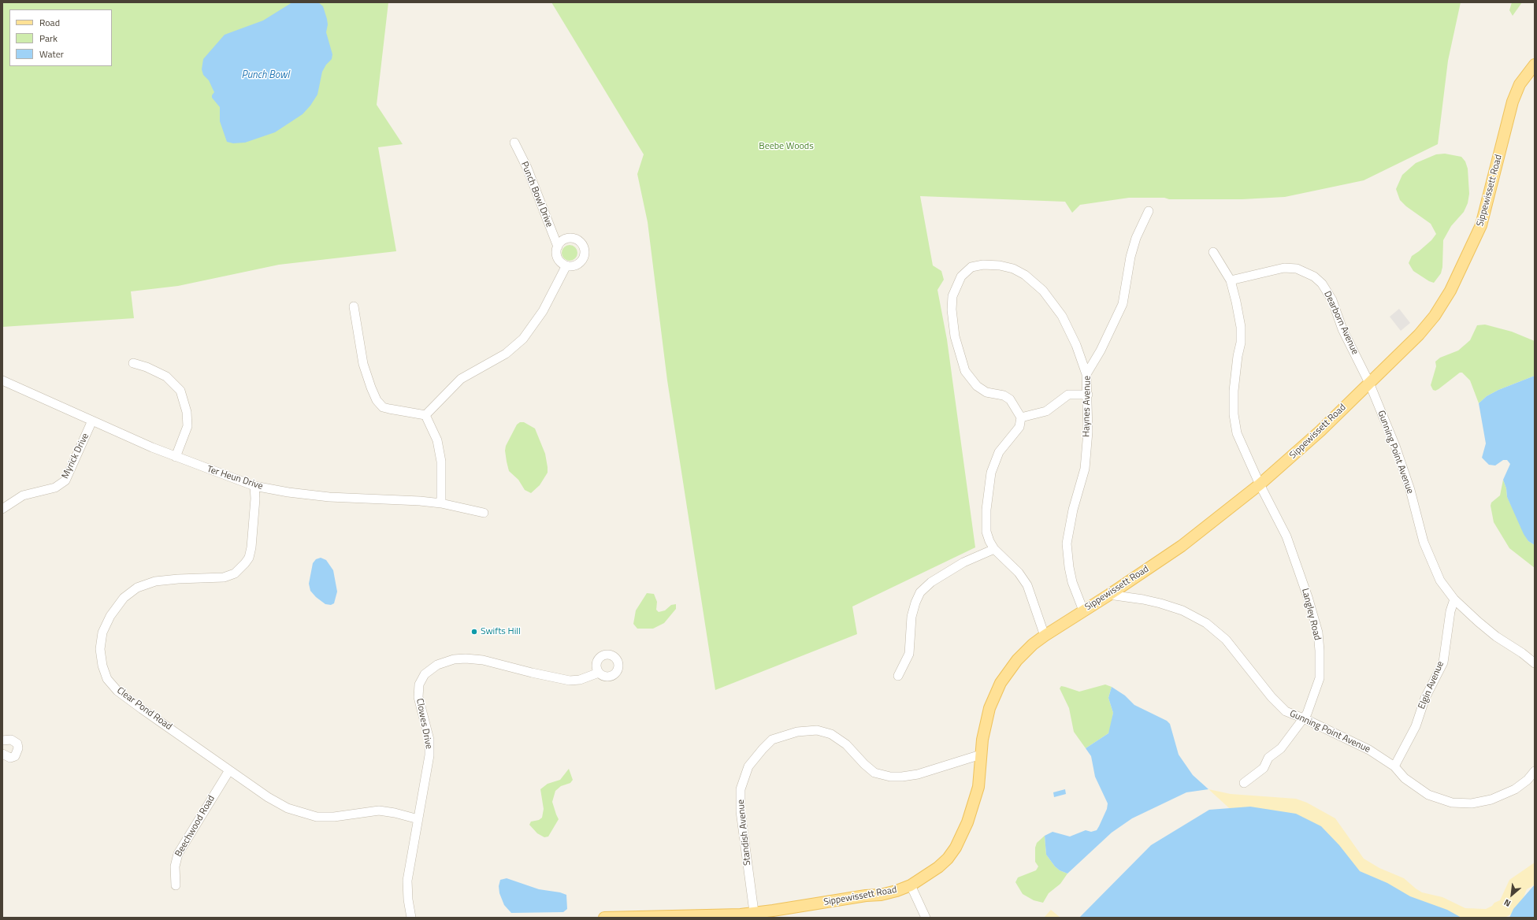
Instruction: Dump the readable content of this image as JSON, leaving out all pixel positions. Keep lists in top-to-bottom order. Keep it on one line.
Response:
{"streets":{"main road":["Sippewissett Road"],"street":["Punch Bowl Drive","Dearborn Avenue","Haynes Avenue","Gunning Point Avenue","Myrick Drive","Ter Heun Drive","Langley Road","Elgin Avenue","Clear Pond Road","Clowes Drive","Beechwood Road","Standish Avenue"]},"crossings":[["Sippewissett Road","Dearborn Avenue"],["Sippewissett Road","Haynes Avenue"],["Sippewissett Road","Gunning Point Avenue"],["Sippewissett Road","Langley Road"],["Sippewissett Road","Standish Avenue"],["Dearborn Avenue","Gunning Point Avenue"],["Gunning Point Avenue","Langley Road"],["Gunning Point Avenue","Elgin Avenue"],["Myrick Drive","Ter Heun Drive"],["Ter Heun Drive","Clear Pond Road"],["Clear Pond Road","Clowes Drive"],["Clear Pond Road","Beechwood Road"]],"water":["Punch Bowl"],"parks":["Beebe Woods"],"places":["Swifts Hill"],"legend":["Road","Park","Water"],"north":"bottom left"}
